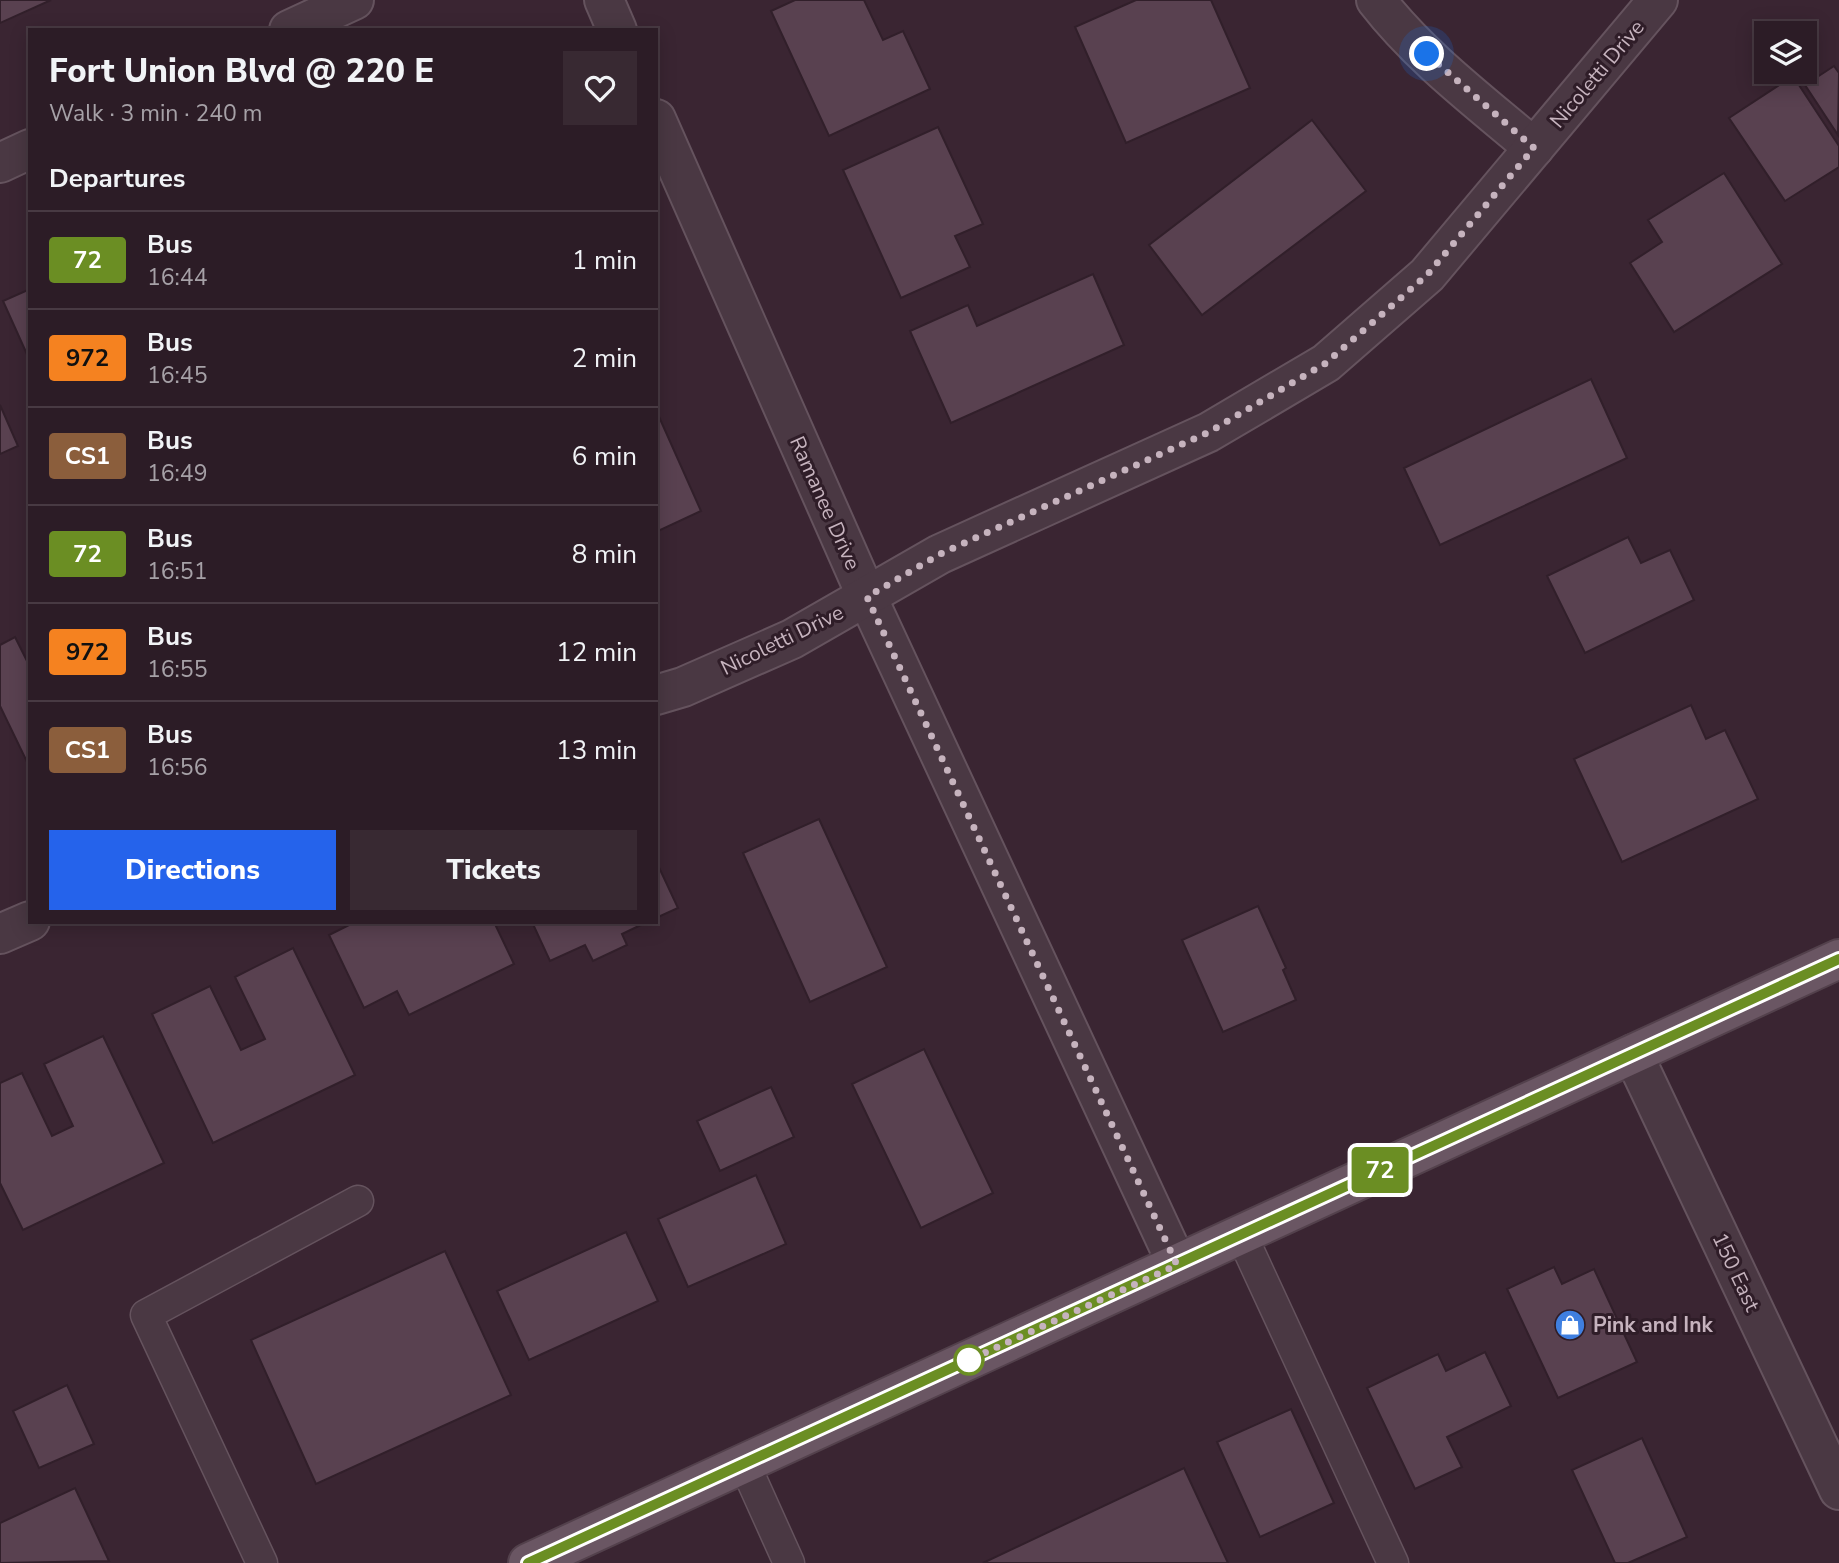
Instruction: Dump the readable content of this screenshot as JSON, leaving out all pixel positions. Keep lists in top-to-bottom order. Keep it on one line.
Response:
{"streets":{"street":["Nicoletti Drive","Ramanee Drive","150 East"]},"crossings":[["Nicoletti Drive","Ramanee Drive"]],"places":{"shop":["Pink and Ink"]},"lines":["bus line 72"],"page":{"on_map":"72","heading":[["Fort Union Blvd @ 220 E","Walk · 3 min · 240 m"],"Departures"],"list":[{"mark":"72","name":"Bus","note":"16:44","value":"1 min"},{"mark":"972","name":"Bus","note":"16:45","value":"2 min"},{"mark":"CS1","name":"Bus","note":"16:49","value":"6 min"},{"mark":"72","name":"Bus","note":"16:51","value":"8 min"},{"mark":"972","name":"Bus","note":"16:55","value":"12 min"},{"mark":"CS1","name":"Bus","note":"16:56","value":"13 min"}],"buttons":["Directions","Tickets"]}}
